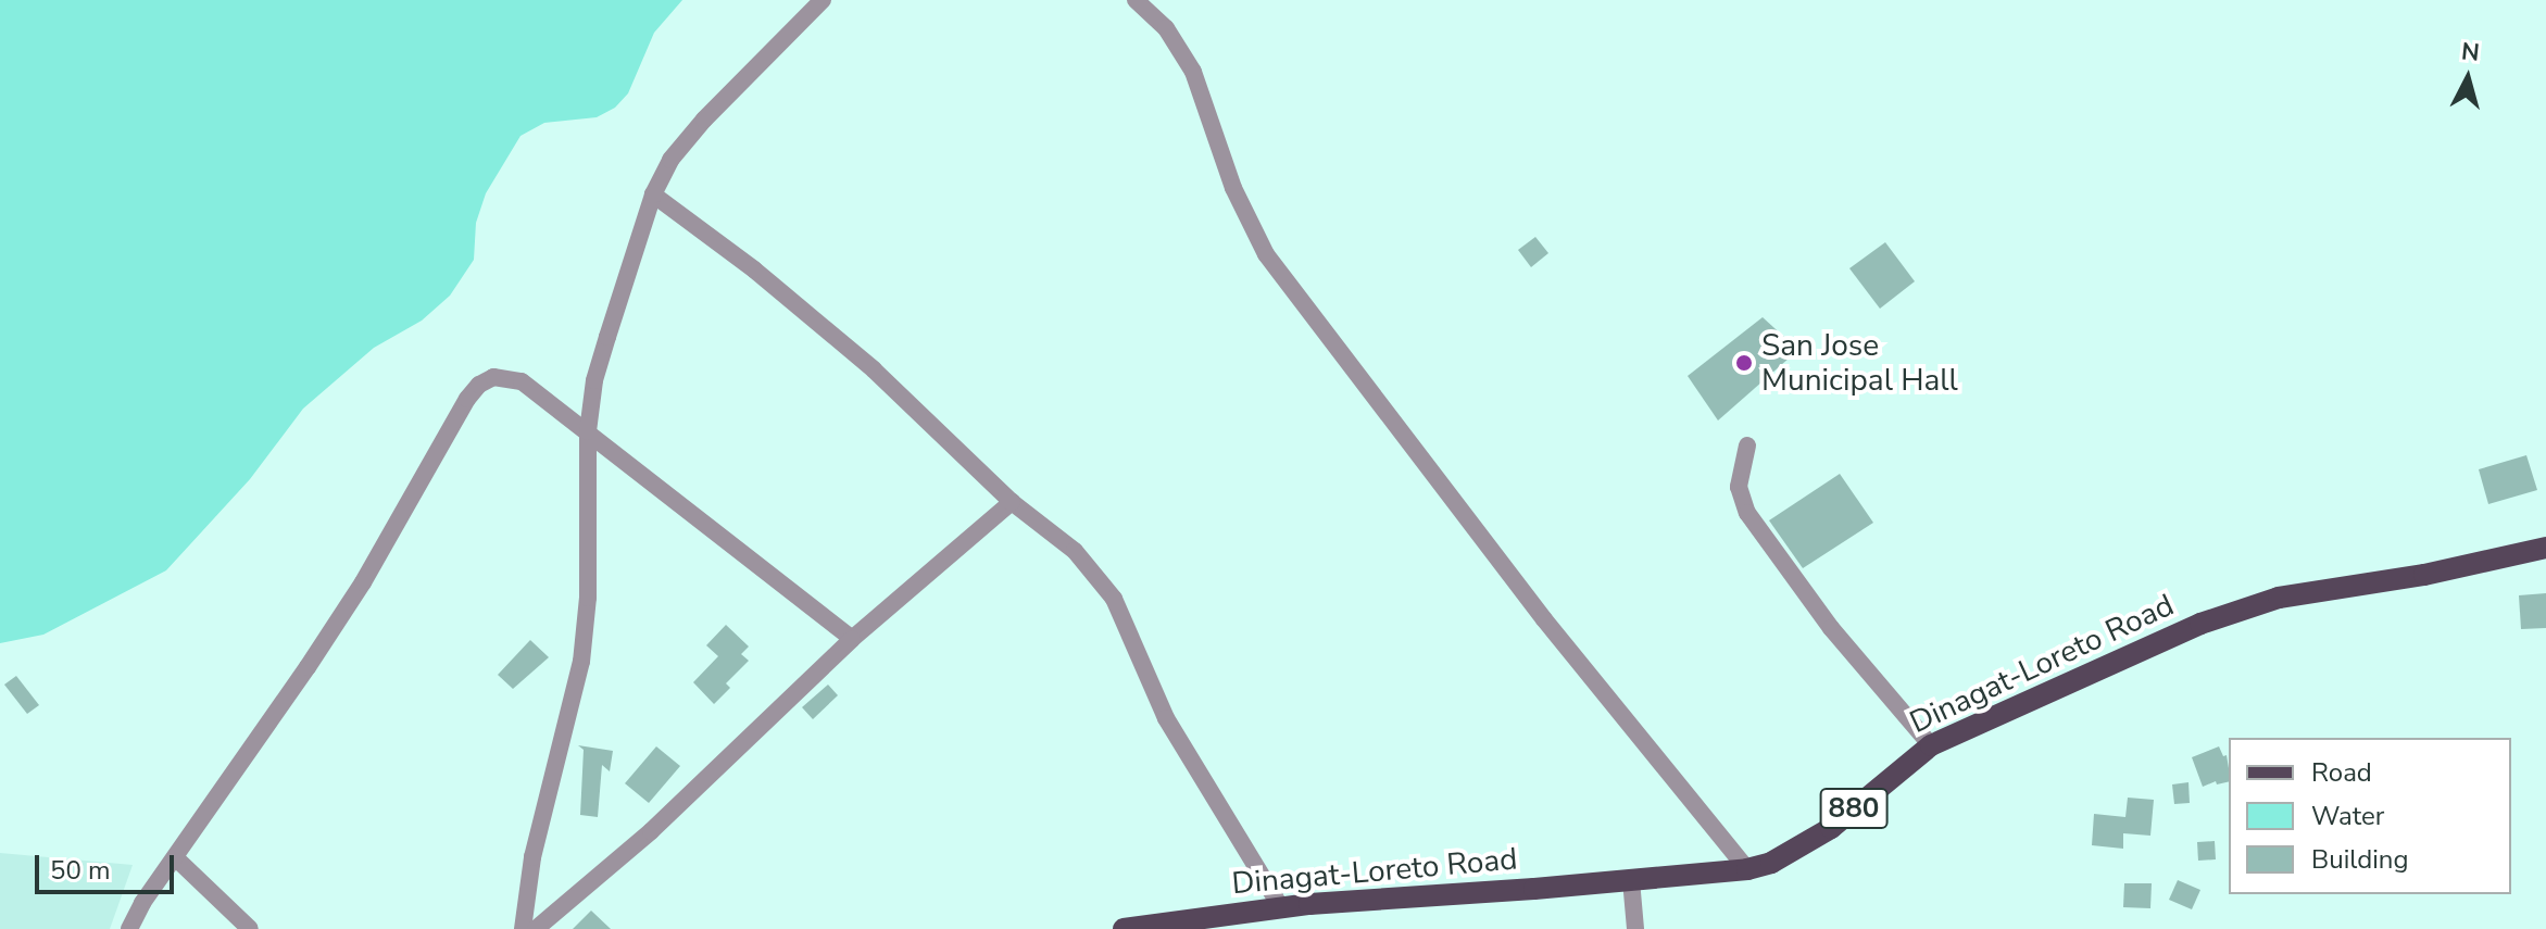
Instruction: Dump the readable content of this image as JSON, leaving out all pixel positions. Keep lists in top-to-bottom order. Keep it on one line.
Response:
{"streets":{"main road":["Dinagat-Loreto Road","880"]},"places":["San Jose Municipal Hall"],"legend":["Road","Water","Building"],"scale_bar":"50 m","north":"top"}
